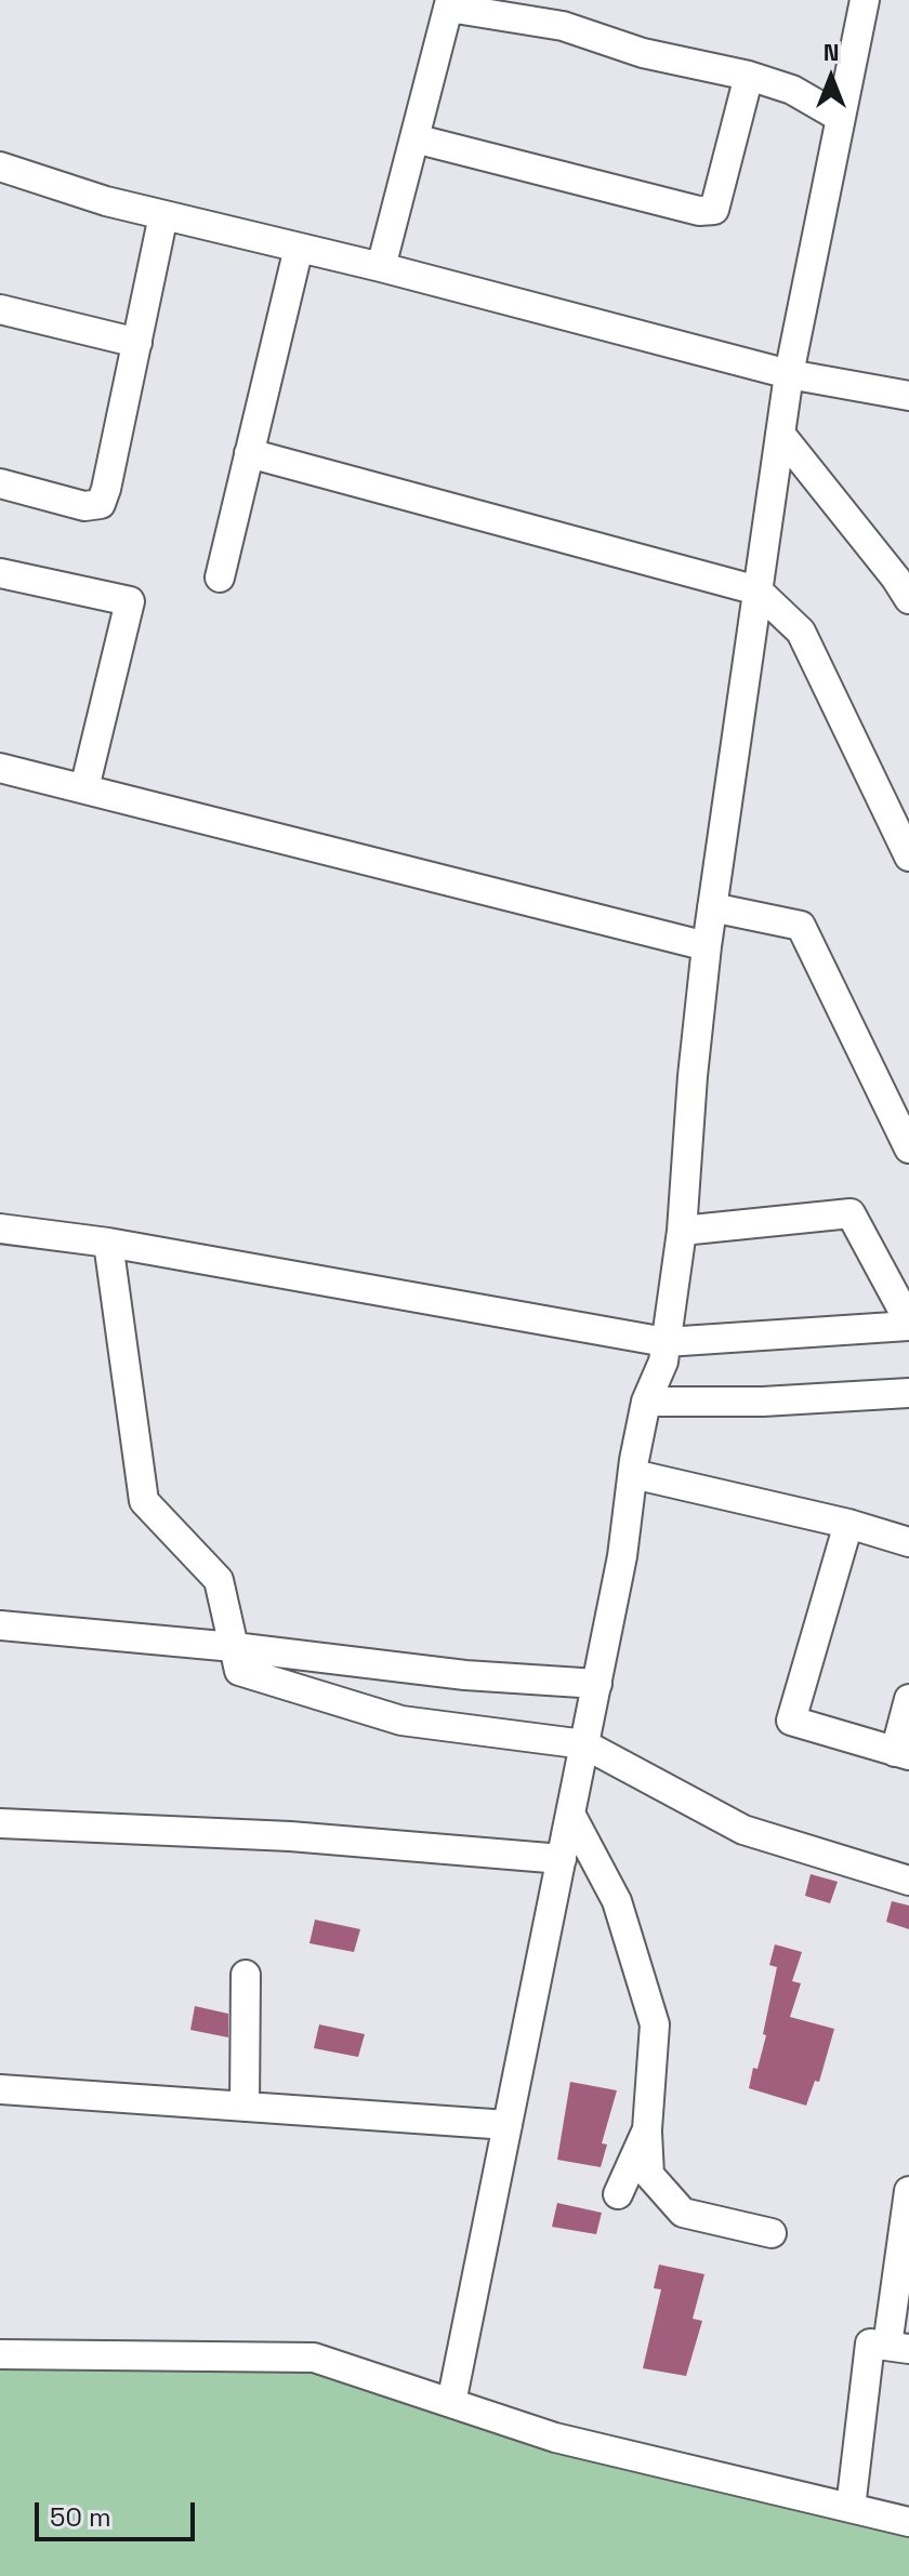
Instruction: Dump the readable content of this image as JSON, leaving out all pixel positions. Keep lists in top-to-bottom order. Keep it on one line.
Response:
{"scale_bar":"50 m","north":"top"}
